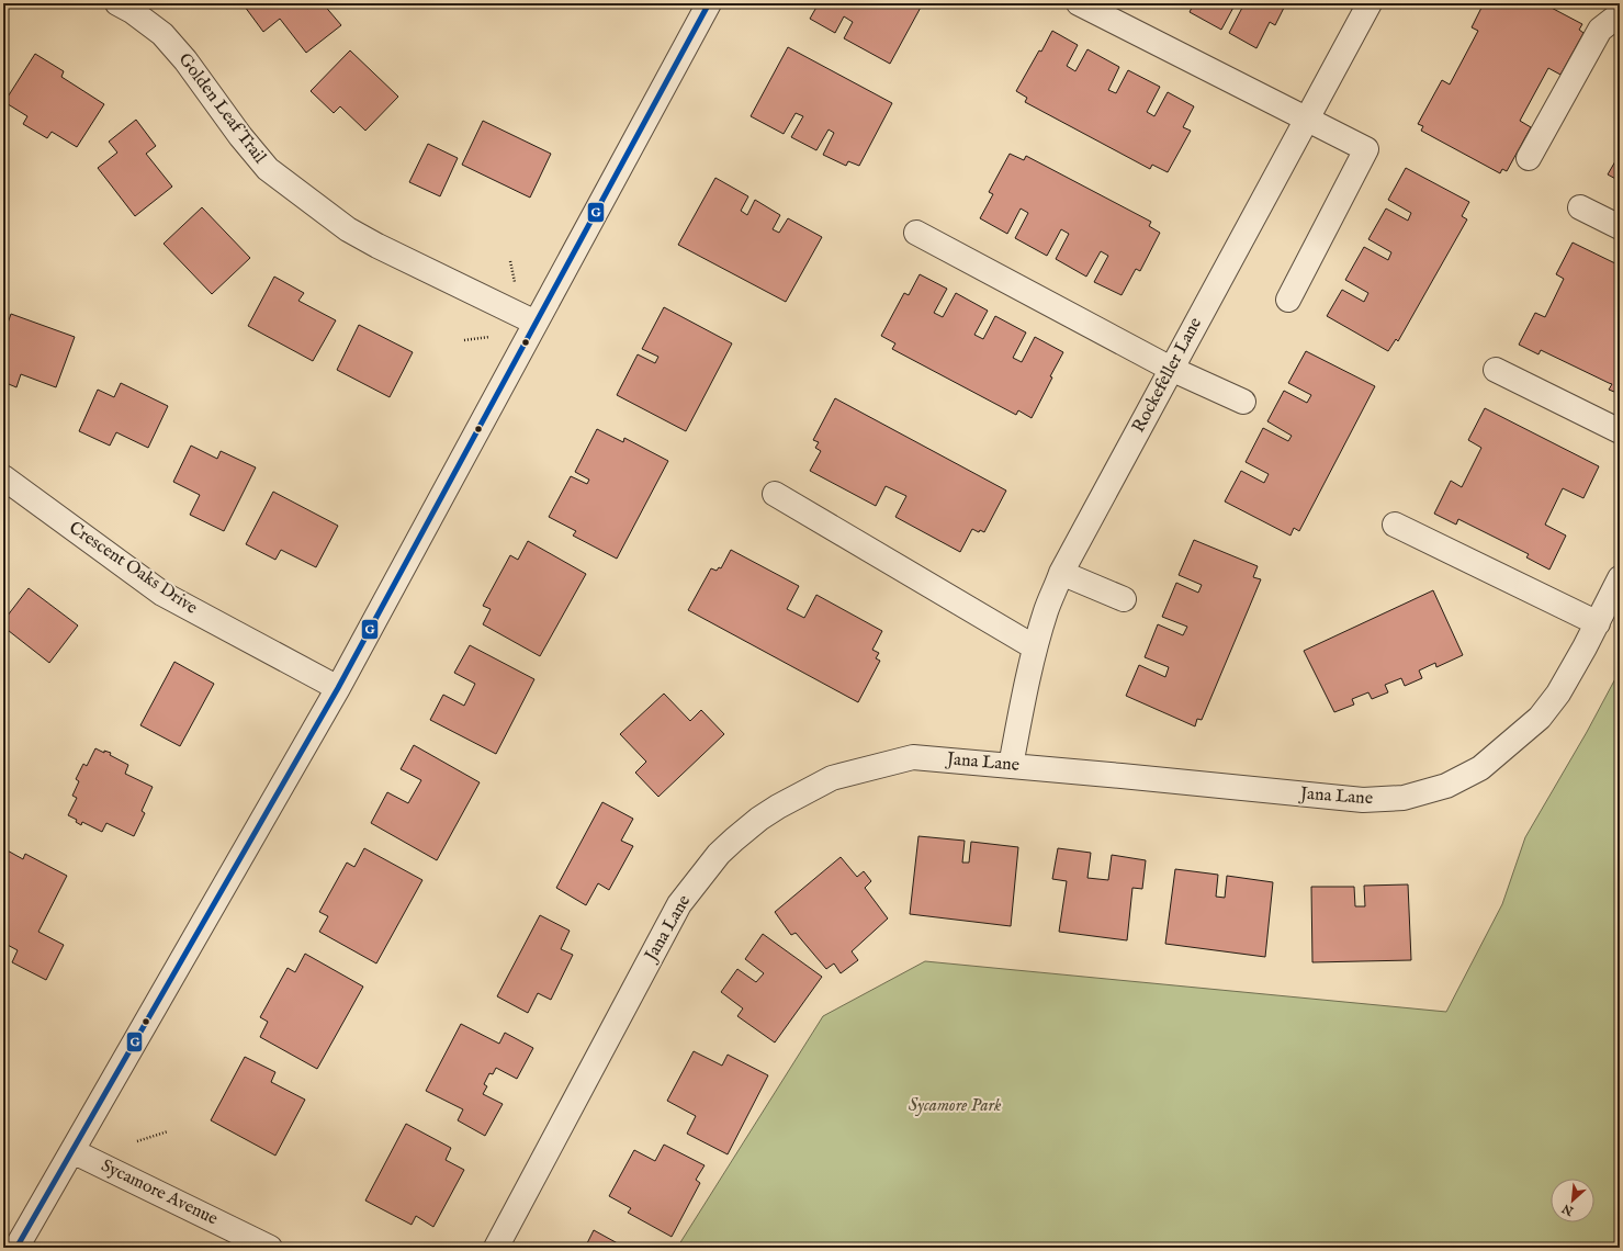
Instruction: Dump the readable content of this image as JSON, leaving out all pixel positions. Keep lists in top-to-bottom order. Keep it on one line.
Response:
{"streets":{"street":["Golden Leaf Trail","Rockefeller Lane","Crescent Oaks Drive","Jana Lane","Sycamore Avenue"]},"crossings":[["Rockefeller Lane","Jana Lane"]],"parks":["Sycamore Park"],"lines":["transit line G"],"north":"bottom left"}
